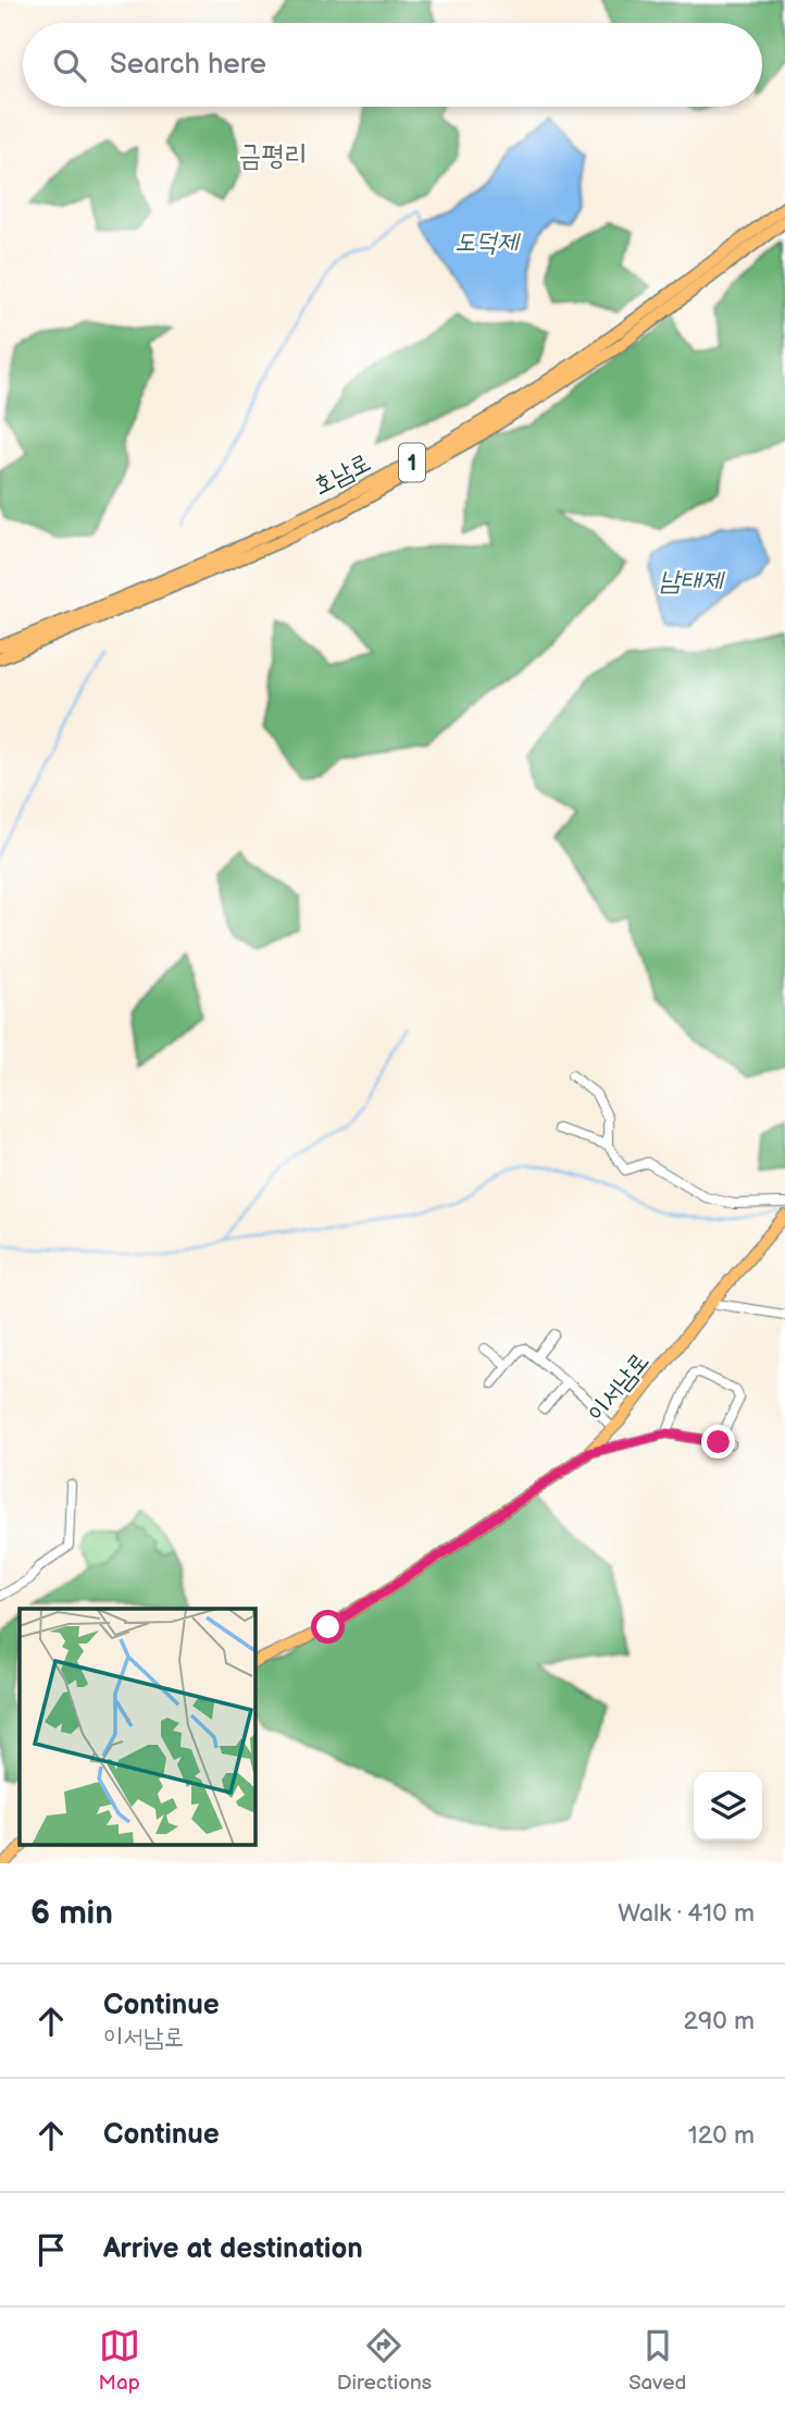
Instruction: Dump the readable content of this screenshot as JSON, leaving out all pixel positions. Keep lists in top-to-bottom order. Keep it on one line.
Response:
{"streets":{"highway":["1","호남로"],"main road":["이서남로"]},"districts":["금평리"],"water":["도덕제","남태제"],"page":{"search":"Search here","heading":["6 min","Walk · 410 m"],"list":[["Continue","이서남로","290 m"],["Continue","120 m"],"Arrive at destination"],"nav":["Map","Directions","Saved"]}}
